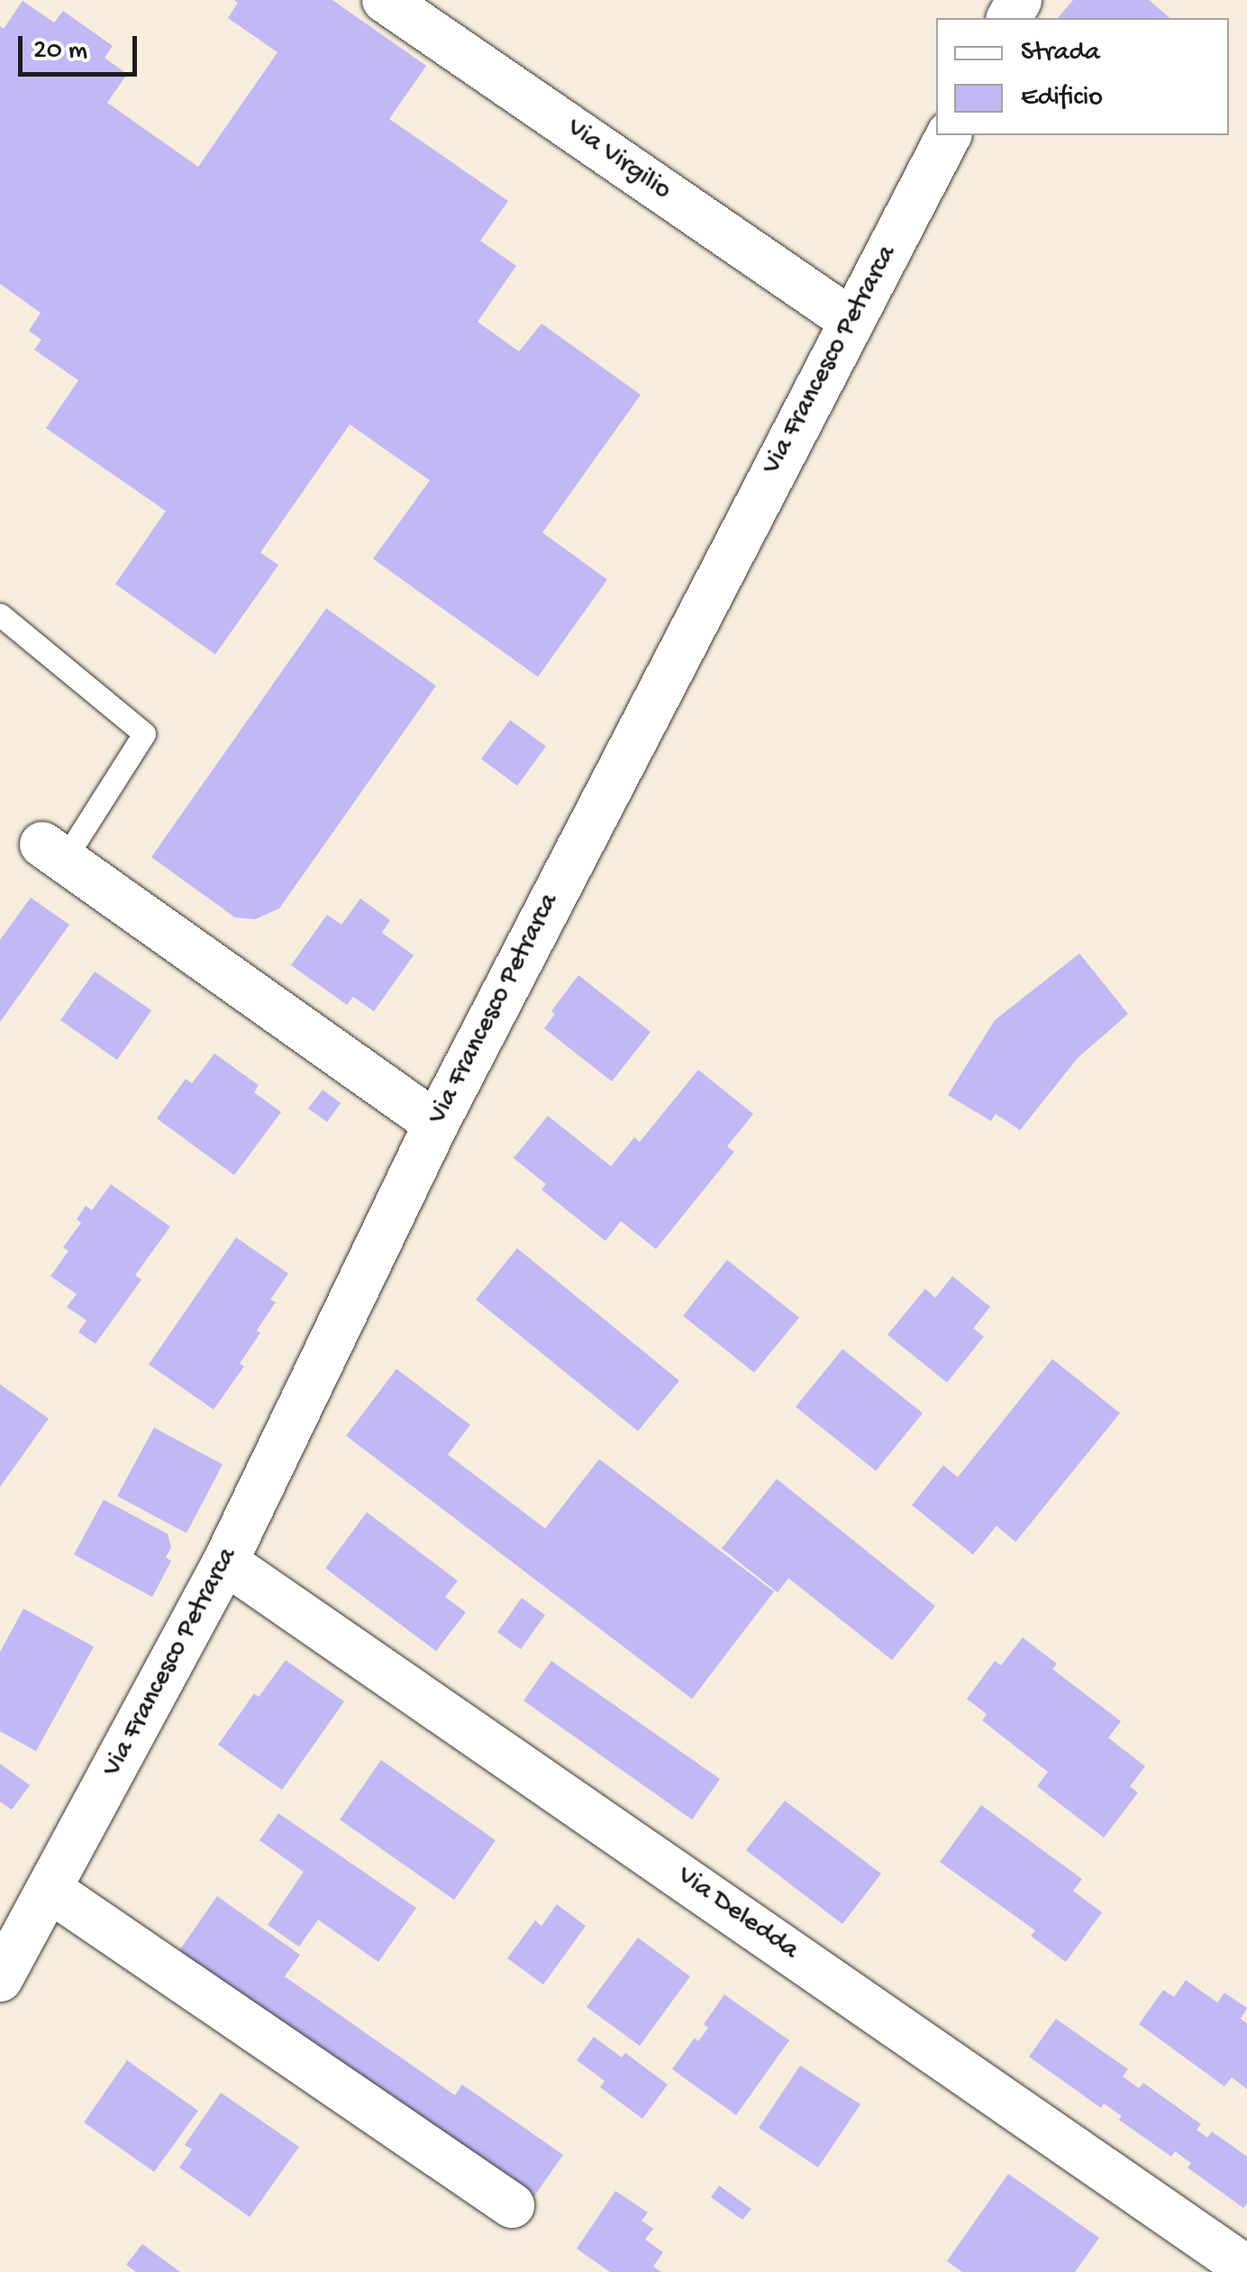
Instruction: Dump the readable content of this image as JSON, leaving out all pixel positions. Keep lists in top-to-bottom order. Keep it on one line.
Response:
{"streets":{"street":["Via Virgilio","Via Francesco Petrarca","Via Deledda"]},"crossings":[["Via Virgilio","Via Francesco Petrarca"],["Via Francesco Petrarca","Via Deledda"]],"legend":["Strada","Edificio"],"scale_bar":"20 m"}
